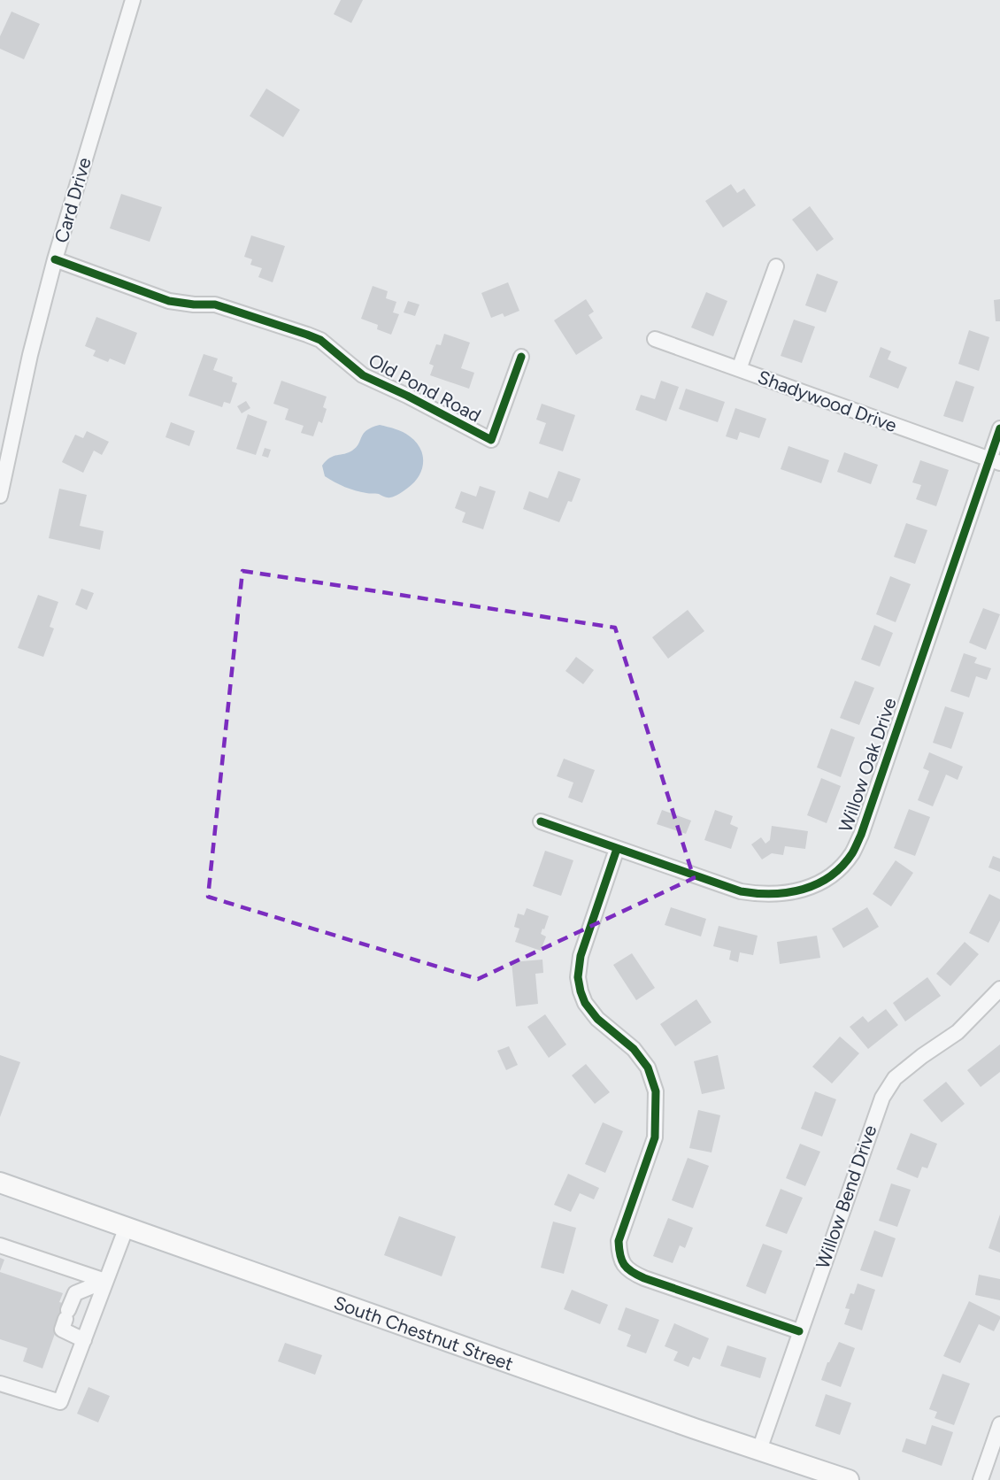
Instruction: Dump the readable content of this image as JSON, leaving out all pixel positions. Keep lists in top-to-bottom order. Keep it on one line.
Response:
{"streets":{"main road":["South Chestnut Street"],"street":["Card Drive","Old Pond Road","Shadywood Drive","Willow Oak Drive","Willow Bend Drive"]},"crossings":[["Card Drive","Old Pond Road"],["Shadywood Drive","Willow Oak Drive"],["Willow Bend Drive","South Chestnut Street"]]}
